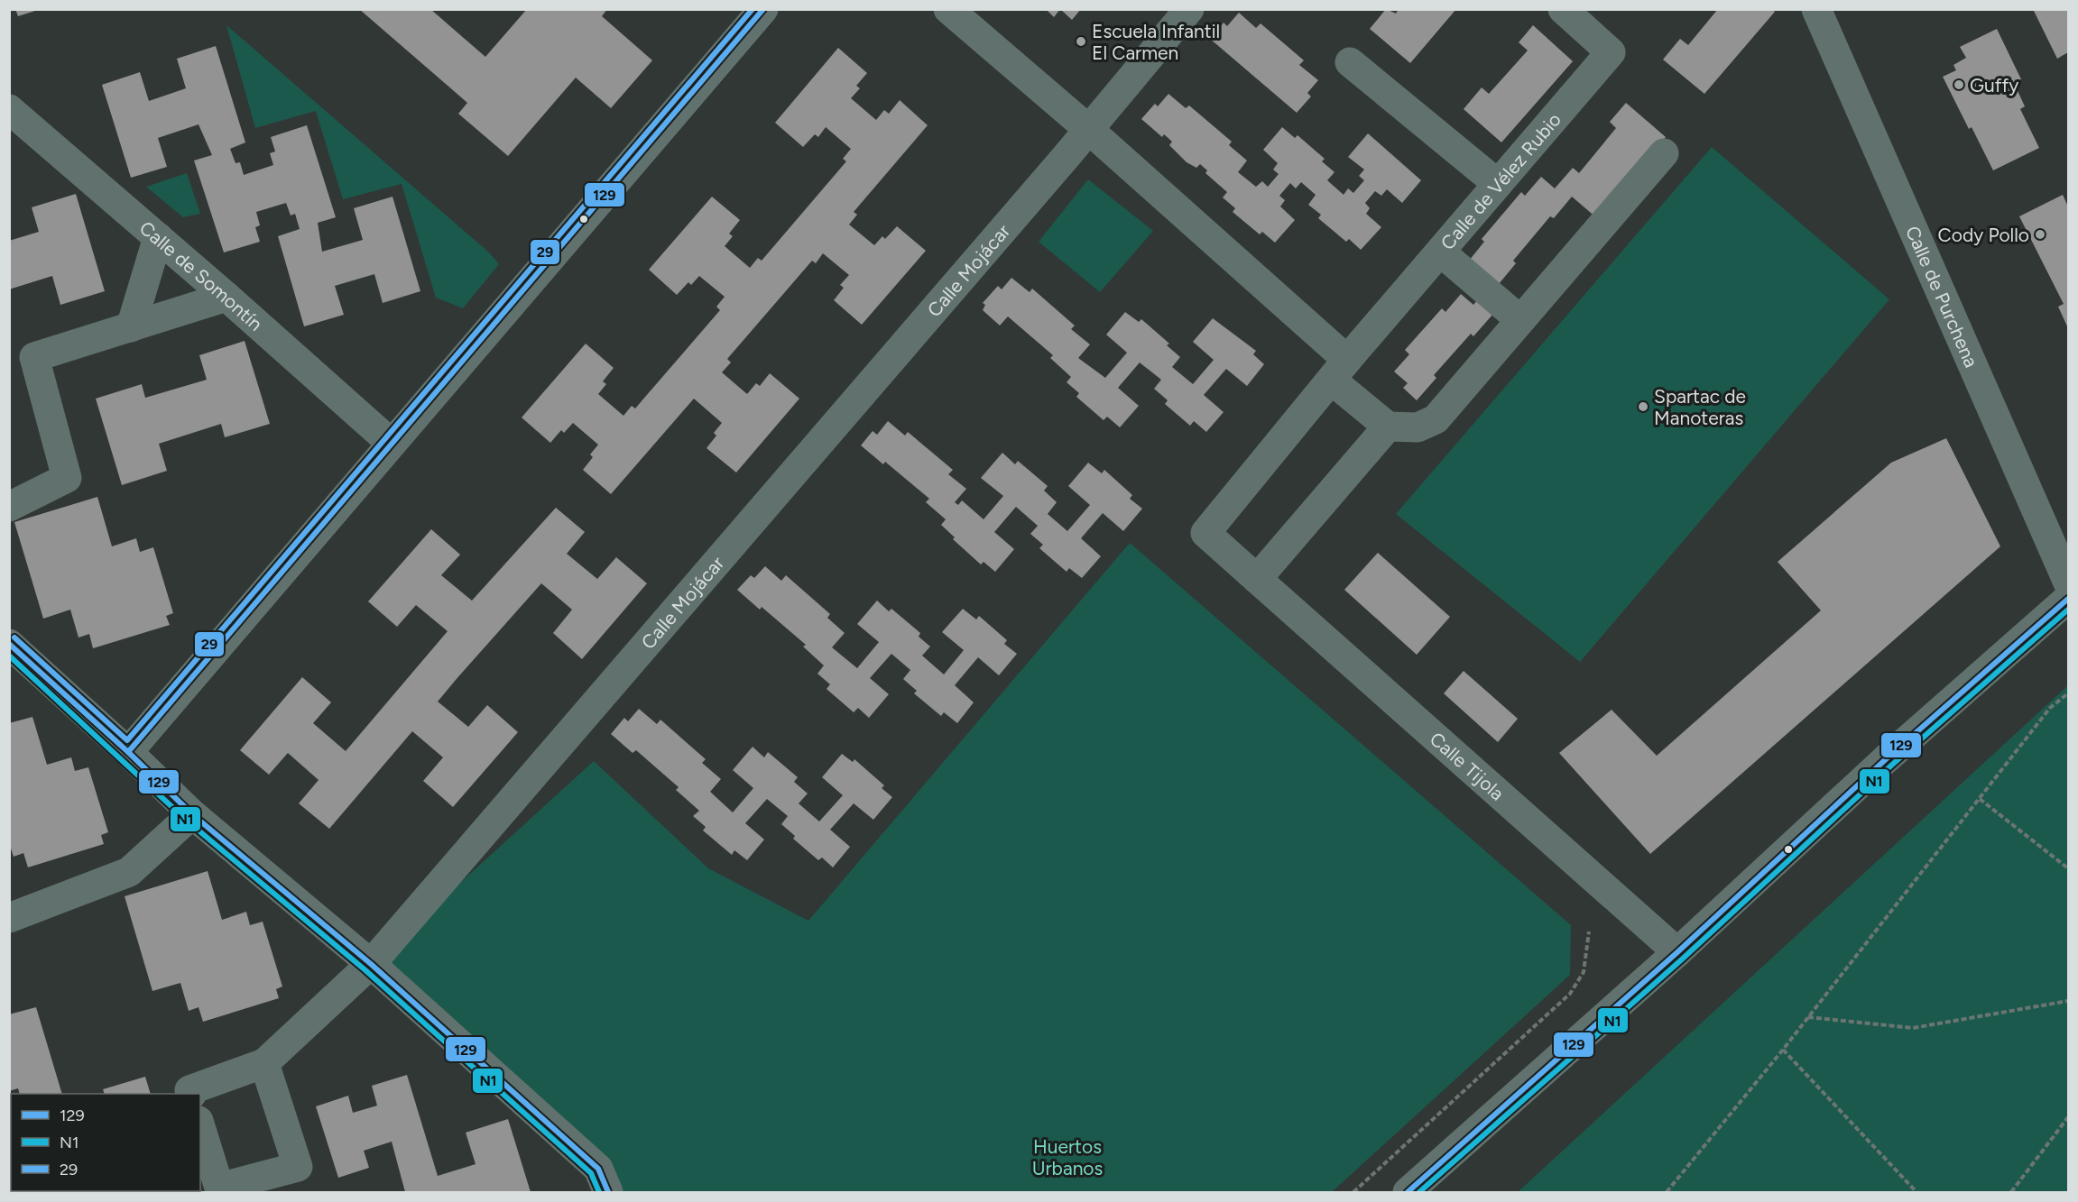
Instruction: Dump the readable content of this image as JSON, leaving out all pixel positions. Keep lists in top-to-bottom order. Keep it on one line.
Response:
{"streets":{"street":["Calle de Vélez Rubio","Calle Mojácar","Calle de Somontín","Calle de Purchena","Calle Tijola"]},"crossings":[["Calle de Vélez Rubio","Calle Tijola"]],"parks":["Huertos Urbanos"],"places":["Escuela Infantil El Carmen","Guffy","Cody Pollo","Spartac de Manoteras"],"lines":["transit line 129","transit line 29","transit line N1"],"legend":["129","N1","29"]}
